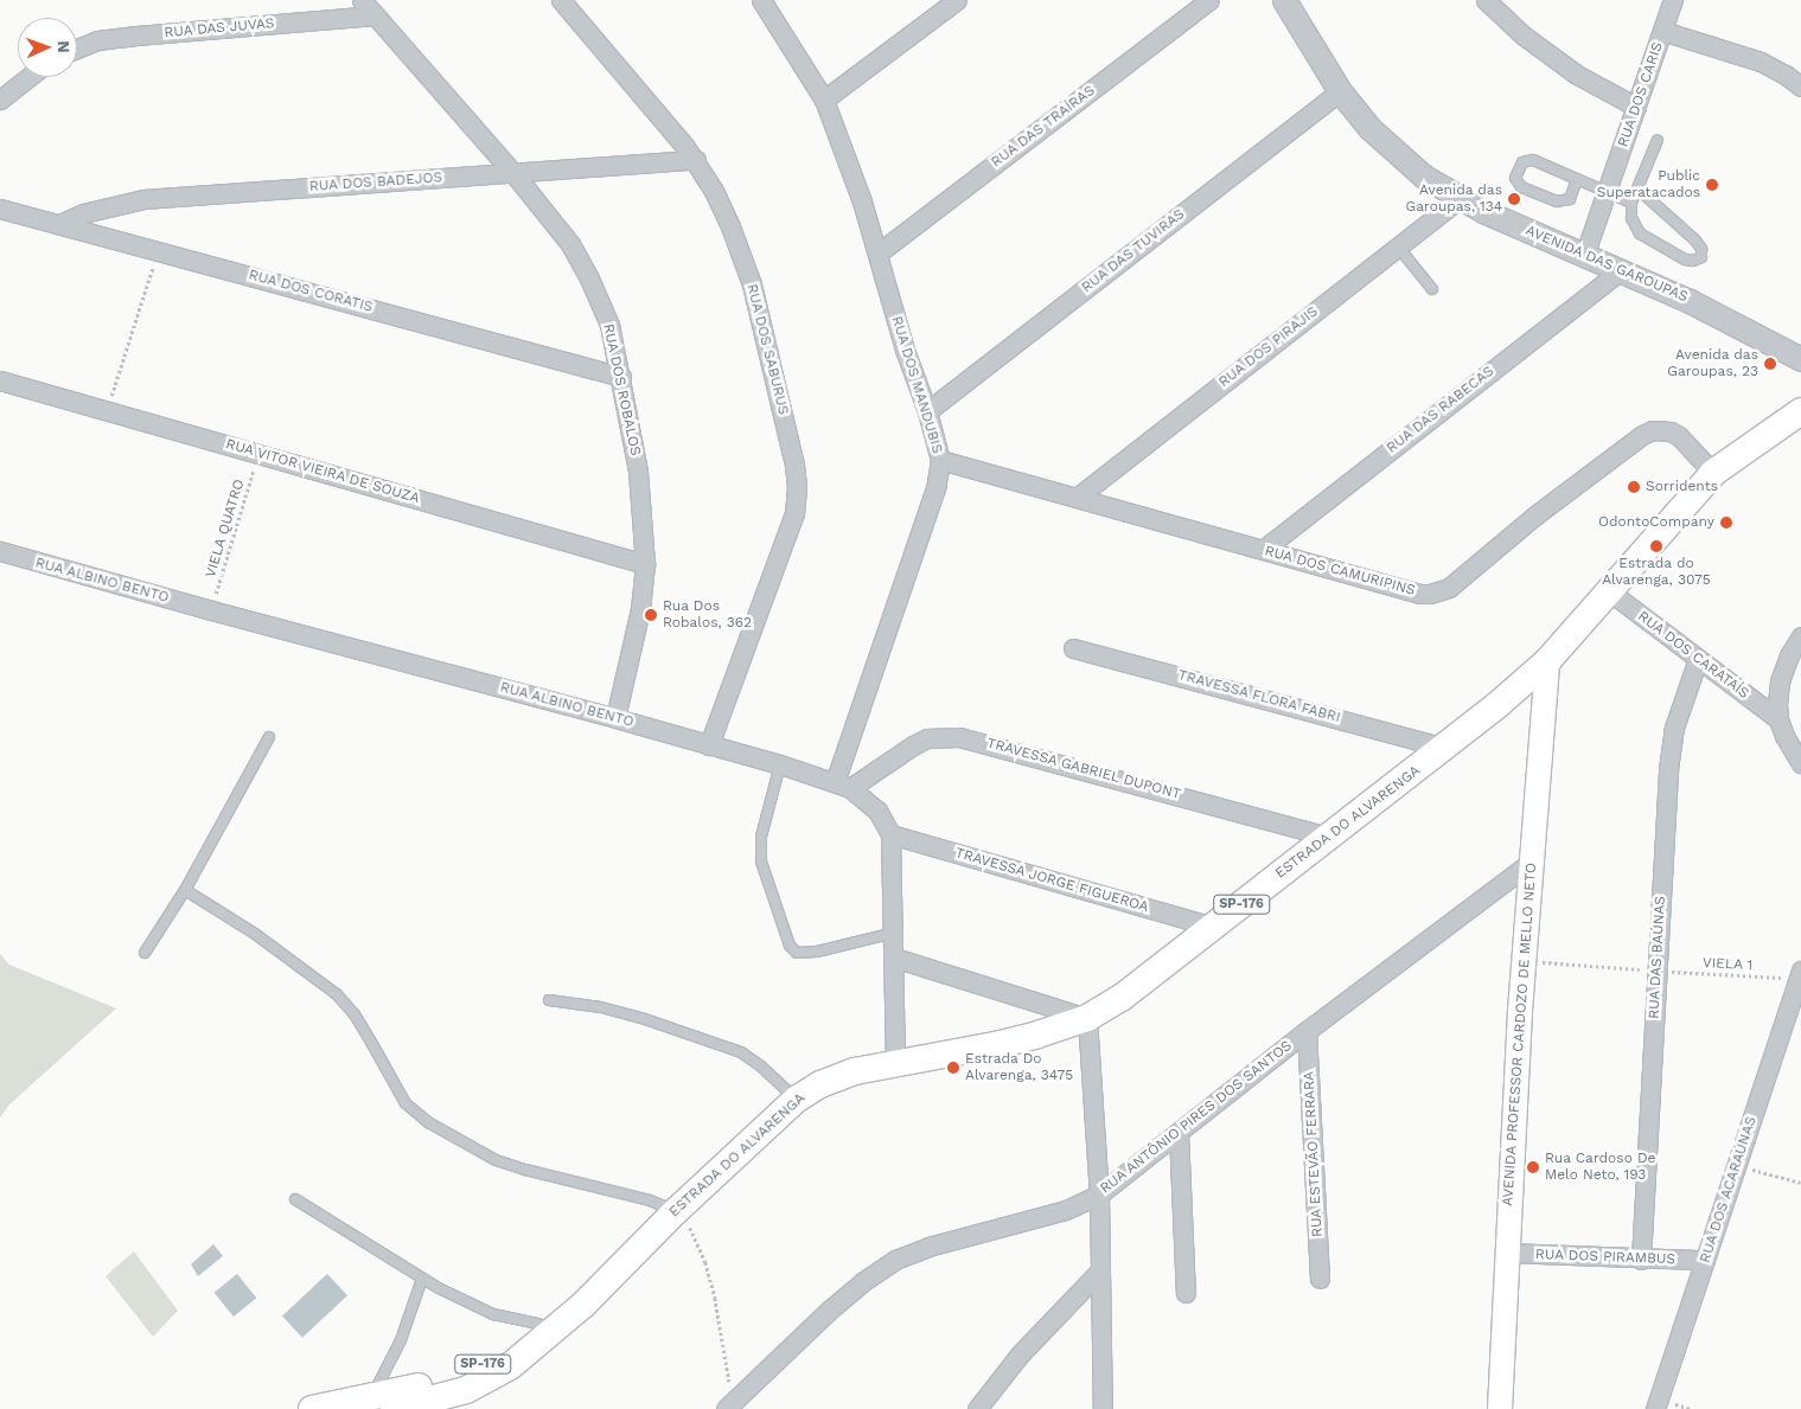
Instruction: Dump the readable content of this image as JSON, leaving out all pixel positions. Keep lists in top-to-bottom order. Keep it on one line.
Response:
{"streets":{"main road":["ESTRADA DO ALVARENGA","SP-176","AVENIDA PROFESSOR CARDOZO DE MELLO NETO"],"street":["RUA DAS JUVAS","RUA DOS CARIS","RUA DAS TRAÍRAS","RUA DOS BADEJOS","RUA DAS TUVIRAS","AVENIDA DAS GAROUPAS","RUA DOS CORATIS","RUA DOS PIRAJIS","RUA DOS SABURUS","RUA DOS MANDUBIS","RUA DOS ROBALOS","RUA DAS RABECAS","RUA VITOR VIEIRA DE SOUZA","RUA DOS CAMURIPINS","RUA ALBINO BENTO","RUA DOS CARATAÍS","TRAVESSA FLORA FABRI","TRAVESSA GABRIEL DUPONT","TRAVESSA JORGE FIGUEROA","RUA DAS BAÚNAS","RUA ANTÔNIO PIRES DOS SANTOS","RUA ESTEVÃO FERRARA","RUA DOS ACARAÚNAS","RUA DOS PIRAMBUS"],"path":["VIELA QUATRO","VIELA 1"]},"crossings":[["RUA DAS JUVAS","RUA DOS ROBALOS"],["RUA DOS CARIS","AVENIDA DAS GAROUPAS"],["RUA DAS TRAÍRAS","RUA DOS MANDUBIS"],["RUA DOS BADEJOS","RUA DOS CORATIS"],["RUA DOS BADEJOS","RUA DOS SABURUS"],["RUA DOS BADEJOS","RUA DOS ROBALOS"],["RUA DAS TUVIRAS","AVENIDA DAS GAROUPAS"],["RUA DAS TUVIRAS","RUA DOS MANDUBIS"],["AVENIDA DAS GAROUPAS","RUA DOS PIRAJIS"],["AVENIDA DAS GAROUPAS","RUA DAS RABECAS"],["RUA DOS CORATIS","RUA DOS ROBALOS"],["RUA DOS PIRAJIS","RUA DOS CAMURIPINS"],["RUA DOS SABURUS","RUA ALBINO BENTO"],["RUA DOS MANDUBIS","RUA DOS CAMURIPINS"],["RUA DOS MANDUBIS","RUA ALBINO BENTO"],["RUA DOS MANDUBIS","TRAVESSA GABRIEL DUPONT"],["RUA DOS ROBALOS","RUA VITOR VIEIRA DE SOUZA"],["RUA DOS ROBALOS","RUA ALBINO BENTO"],["RUA DAS RABECAS","RUA DOS CAMURIPINS"],["RUA VITOR VIEIRA DE SOUZA","VIELA QUATRO"],["VIELA QUATRO","RUA ALBINO BENTO"],["RUA DOS CAMURIPINS","ESTRADA DO ALVARENGA"],["RUA ALBINO BENTO","TRAVESSA GABRIEL DUPONT"],["RUA ALBINO BENTO","ESTRADA DO ALVARENGA"],["RUA ALBINO BENTO","TRAVESSA JORGE FIGUEROA"],["RUA DOS CARATAÍS","ESTRADA DO ALVARENGA"],["RUA DOS CARATAÍS","RUA DAS BAÚNAS"],["TRAVESSA FLORA FABRI","ESTRADA DO ALVARENGA"],["TRAVESSA GABRIEL DUPONT","ESTRADA DO ALVARENGA"],["ESTRADA DO ALVARENGA","TRAVESSA JORGE FIGUEROA"],["ESTRADA DO ALVARENGA","AVENIDA PROFESSOR CARDOZO DE MELLO NETO"],["RUA DAS BAÚNAS","VIELA 1"],["RUA DAS BAÚNAS","RUA DOS PIRAMBUS"],["VIELA 1","AVENIDA PROFESSOR CARDOZO DE MELLO NETO"],["VIELA 1","RUA DOS ACARAÚNAS"],["AVENIDA PROFESSOR CARDOZO DE MELLO NETO","RUA ANTÔNIO PIRES DOS SANTOS"],["AVENIDA PROFESSOR CARDOZO DE MELLO NETO","RUA DOS PIRAMBUS"],["RUA ANTÔNIO PIRES DOS SANTOS","RUA ESTEVÃO FERRARA"],["RUA DOS ACARAÚNAS","RUA DOS PIRAMBUS"]],"places":["Public Superatacados","Avenida das Garoupas, 134","Avenida das Garoupas, 23","Sorridents","OdontoCompany","Estrada do Alvarenga, 3075","Rua Dos Robalos, 362","Estrada Do Alvarenga, 3475","Rua Cardoso De Melo Neto, 193"],"north":"right"}
